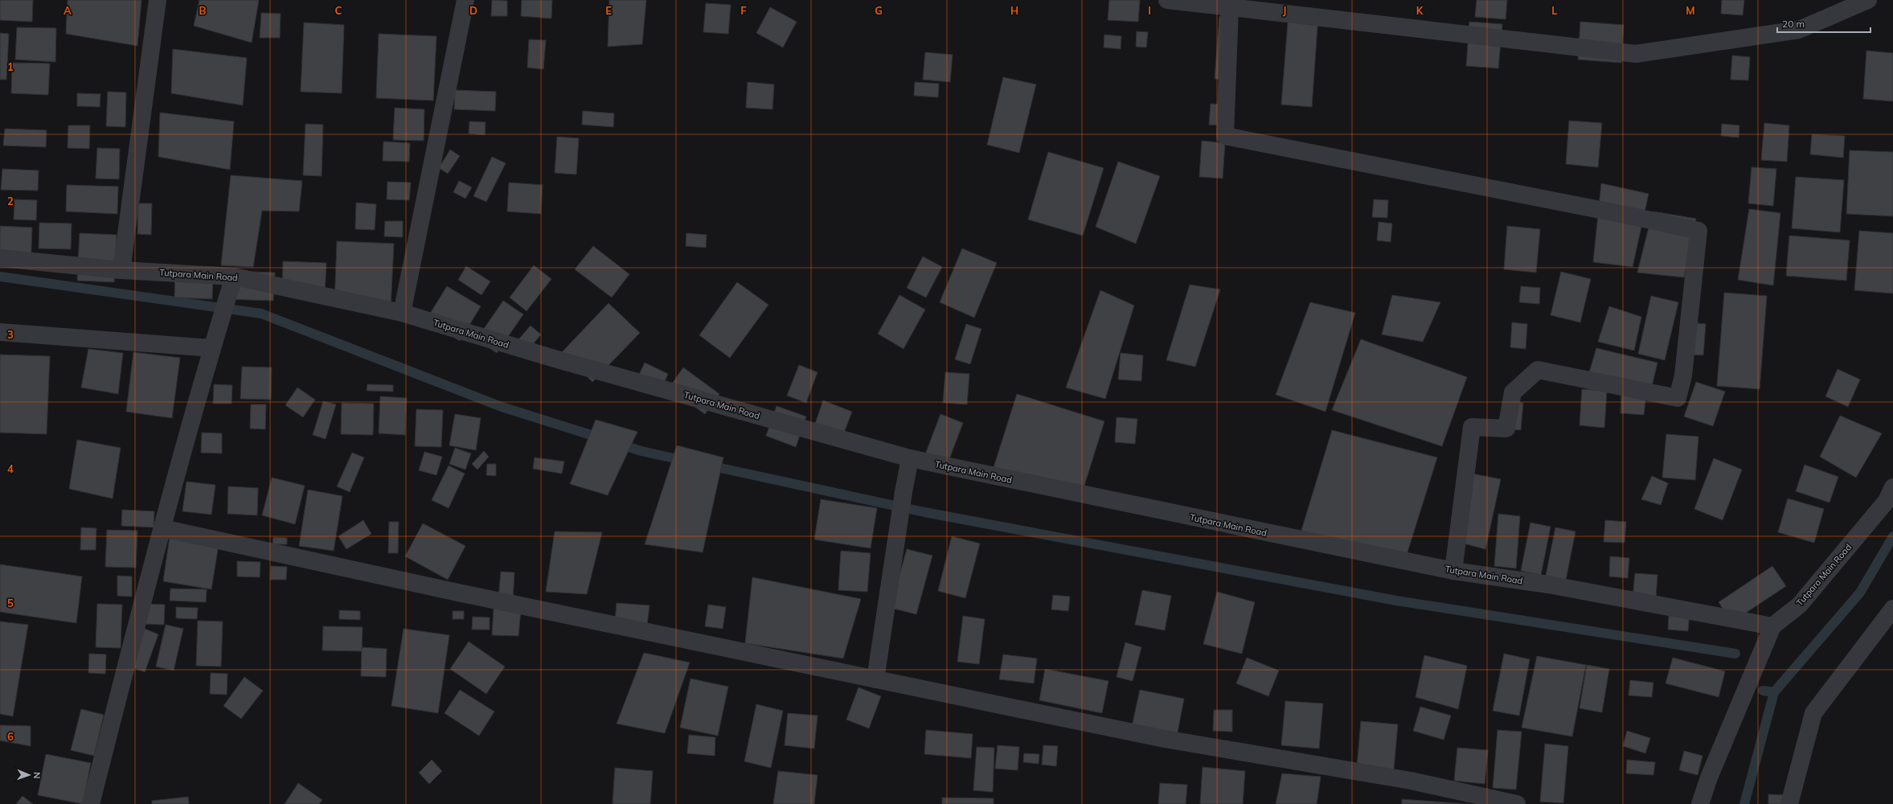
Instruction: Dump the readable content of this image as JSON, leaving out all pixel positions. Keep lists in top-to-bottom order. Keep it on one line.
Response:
{"streets":{"street":["Tutpara Main Road"]},"scale_bar":"20 m","north":"right","grid":{"columns":["A","B","C","D","E","F","G","H","I","J","K","L","M"],"rows":["1","2","3","4","5","6"]}}
